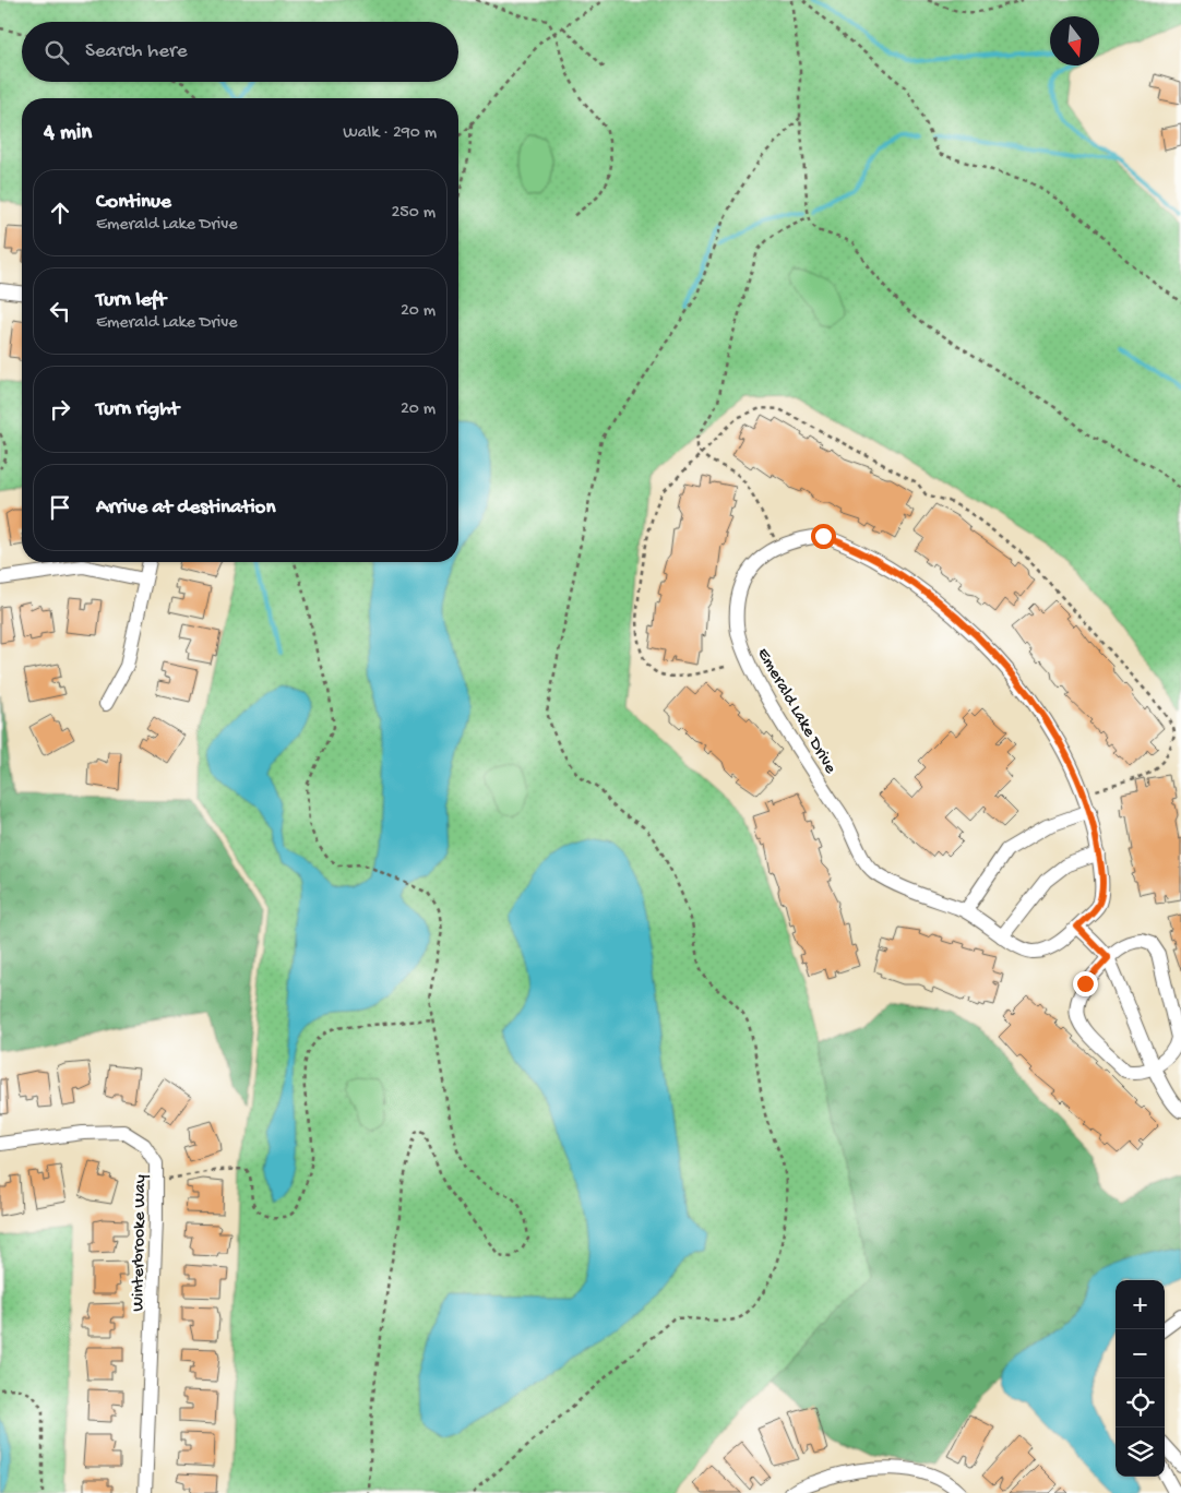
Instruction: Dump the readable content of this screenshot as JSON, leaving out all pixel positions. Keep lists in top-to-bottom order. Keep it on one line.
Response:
{"streets":{"street":["Emerald Lake Drive","Winterbrooke Way"]},"north":"bottom","page":{"search":"Search here","heading":["4 min","Walk · 290 m"],"list":[["Continue","Emerald Lake Drive","250 m"],["Turn left","Emerald Lake Drive","20 m"],["Turn right","20 m"],"Arrive at destination"],"map_buttons":["+","−"]}}
